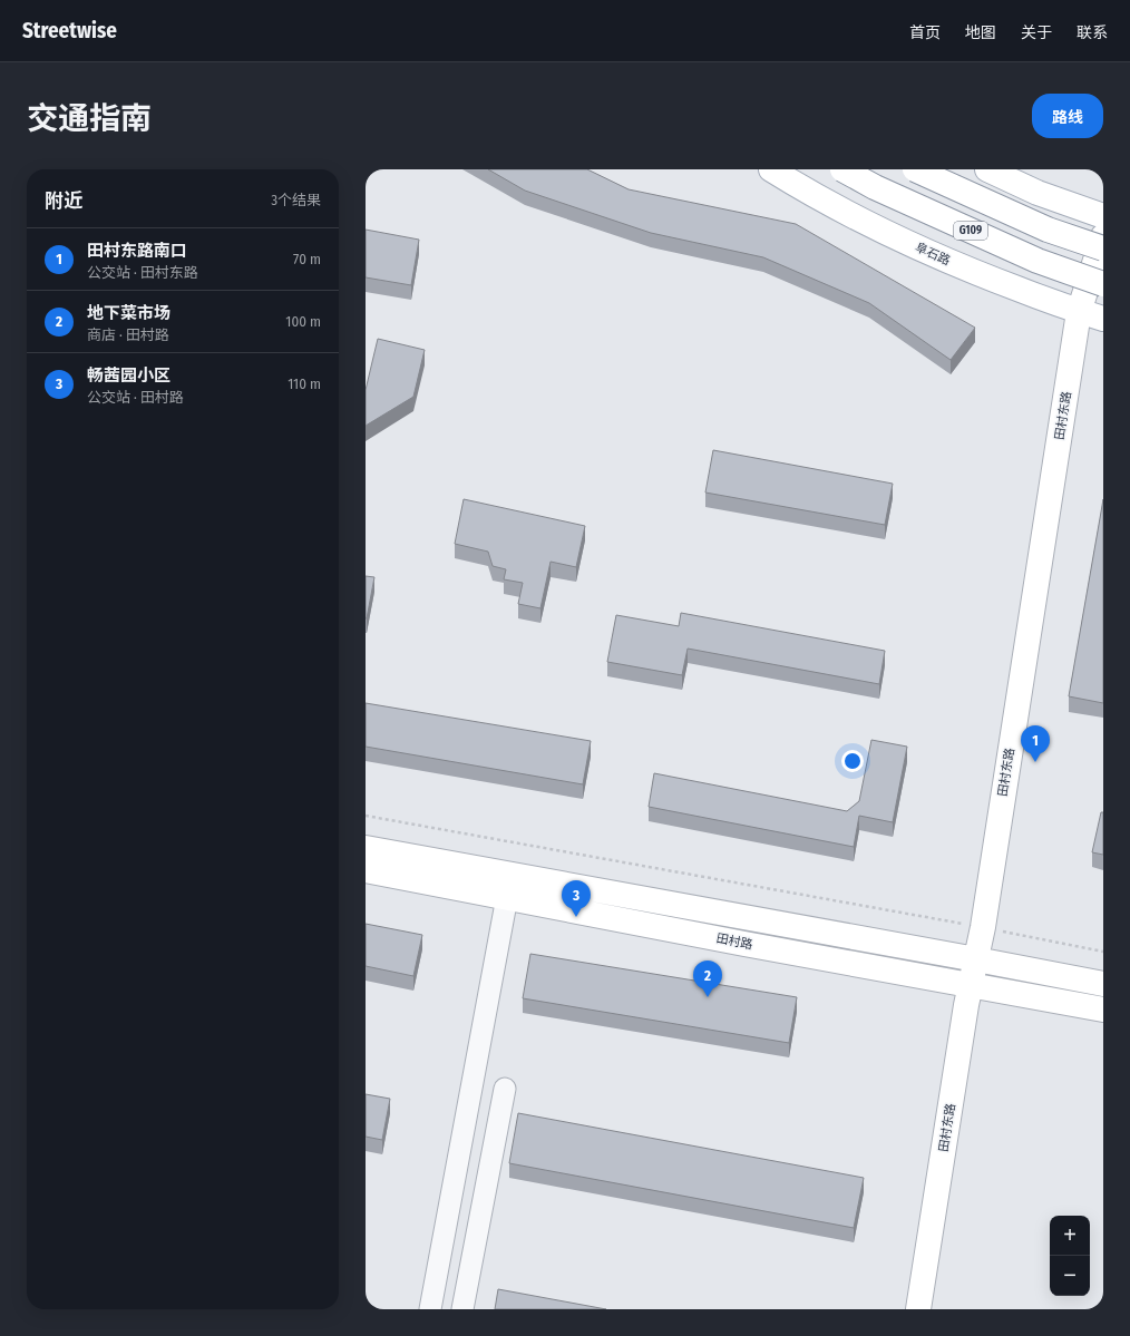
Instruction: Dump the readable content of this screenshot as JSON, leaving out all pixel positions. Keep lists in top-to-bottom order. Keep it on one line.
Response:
{"streets":{"main road":["G109","阜石路","田村东路","田村路"]},"crossings":[["阜石路","田村东路"],["田村东路","田村路"]],"page":{"header":"Streetwise","nav":["首页","地图","关于","联系"],"title":"交通指南","buttons":"路线","heading":["附近","3个结果"],"list":[{"mark":"1","name":"田村东路南口","note":"公交站 · 田村东路","value":"70 m"},{"mark":"2","name":"地下菜市场","note":"商店 · 田村路","value":"100 m"},{"mark":"3","name":"畅茜园小区","note":"公交站 · 田村路","value":"110 m"}],"pins":["1","3","2"],"map_buttons":["+","−"]}}
